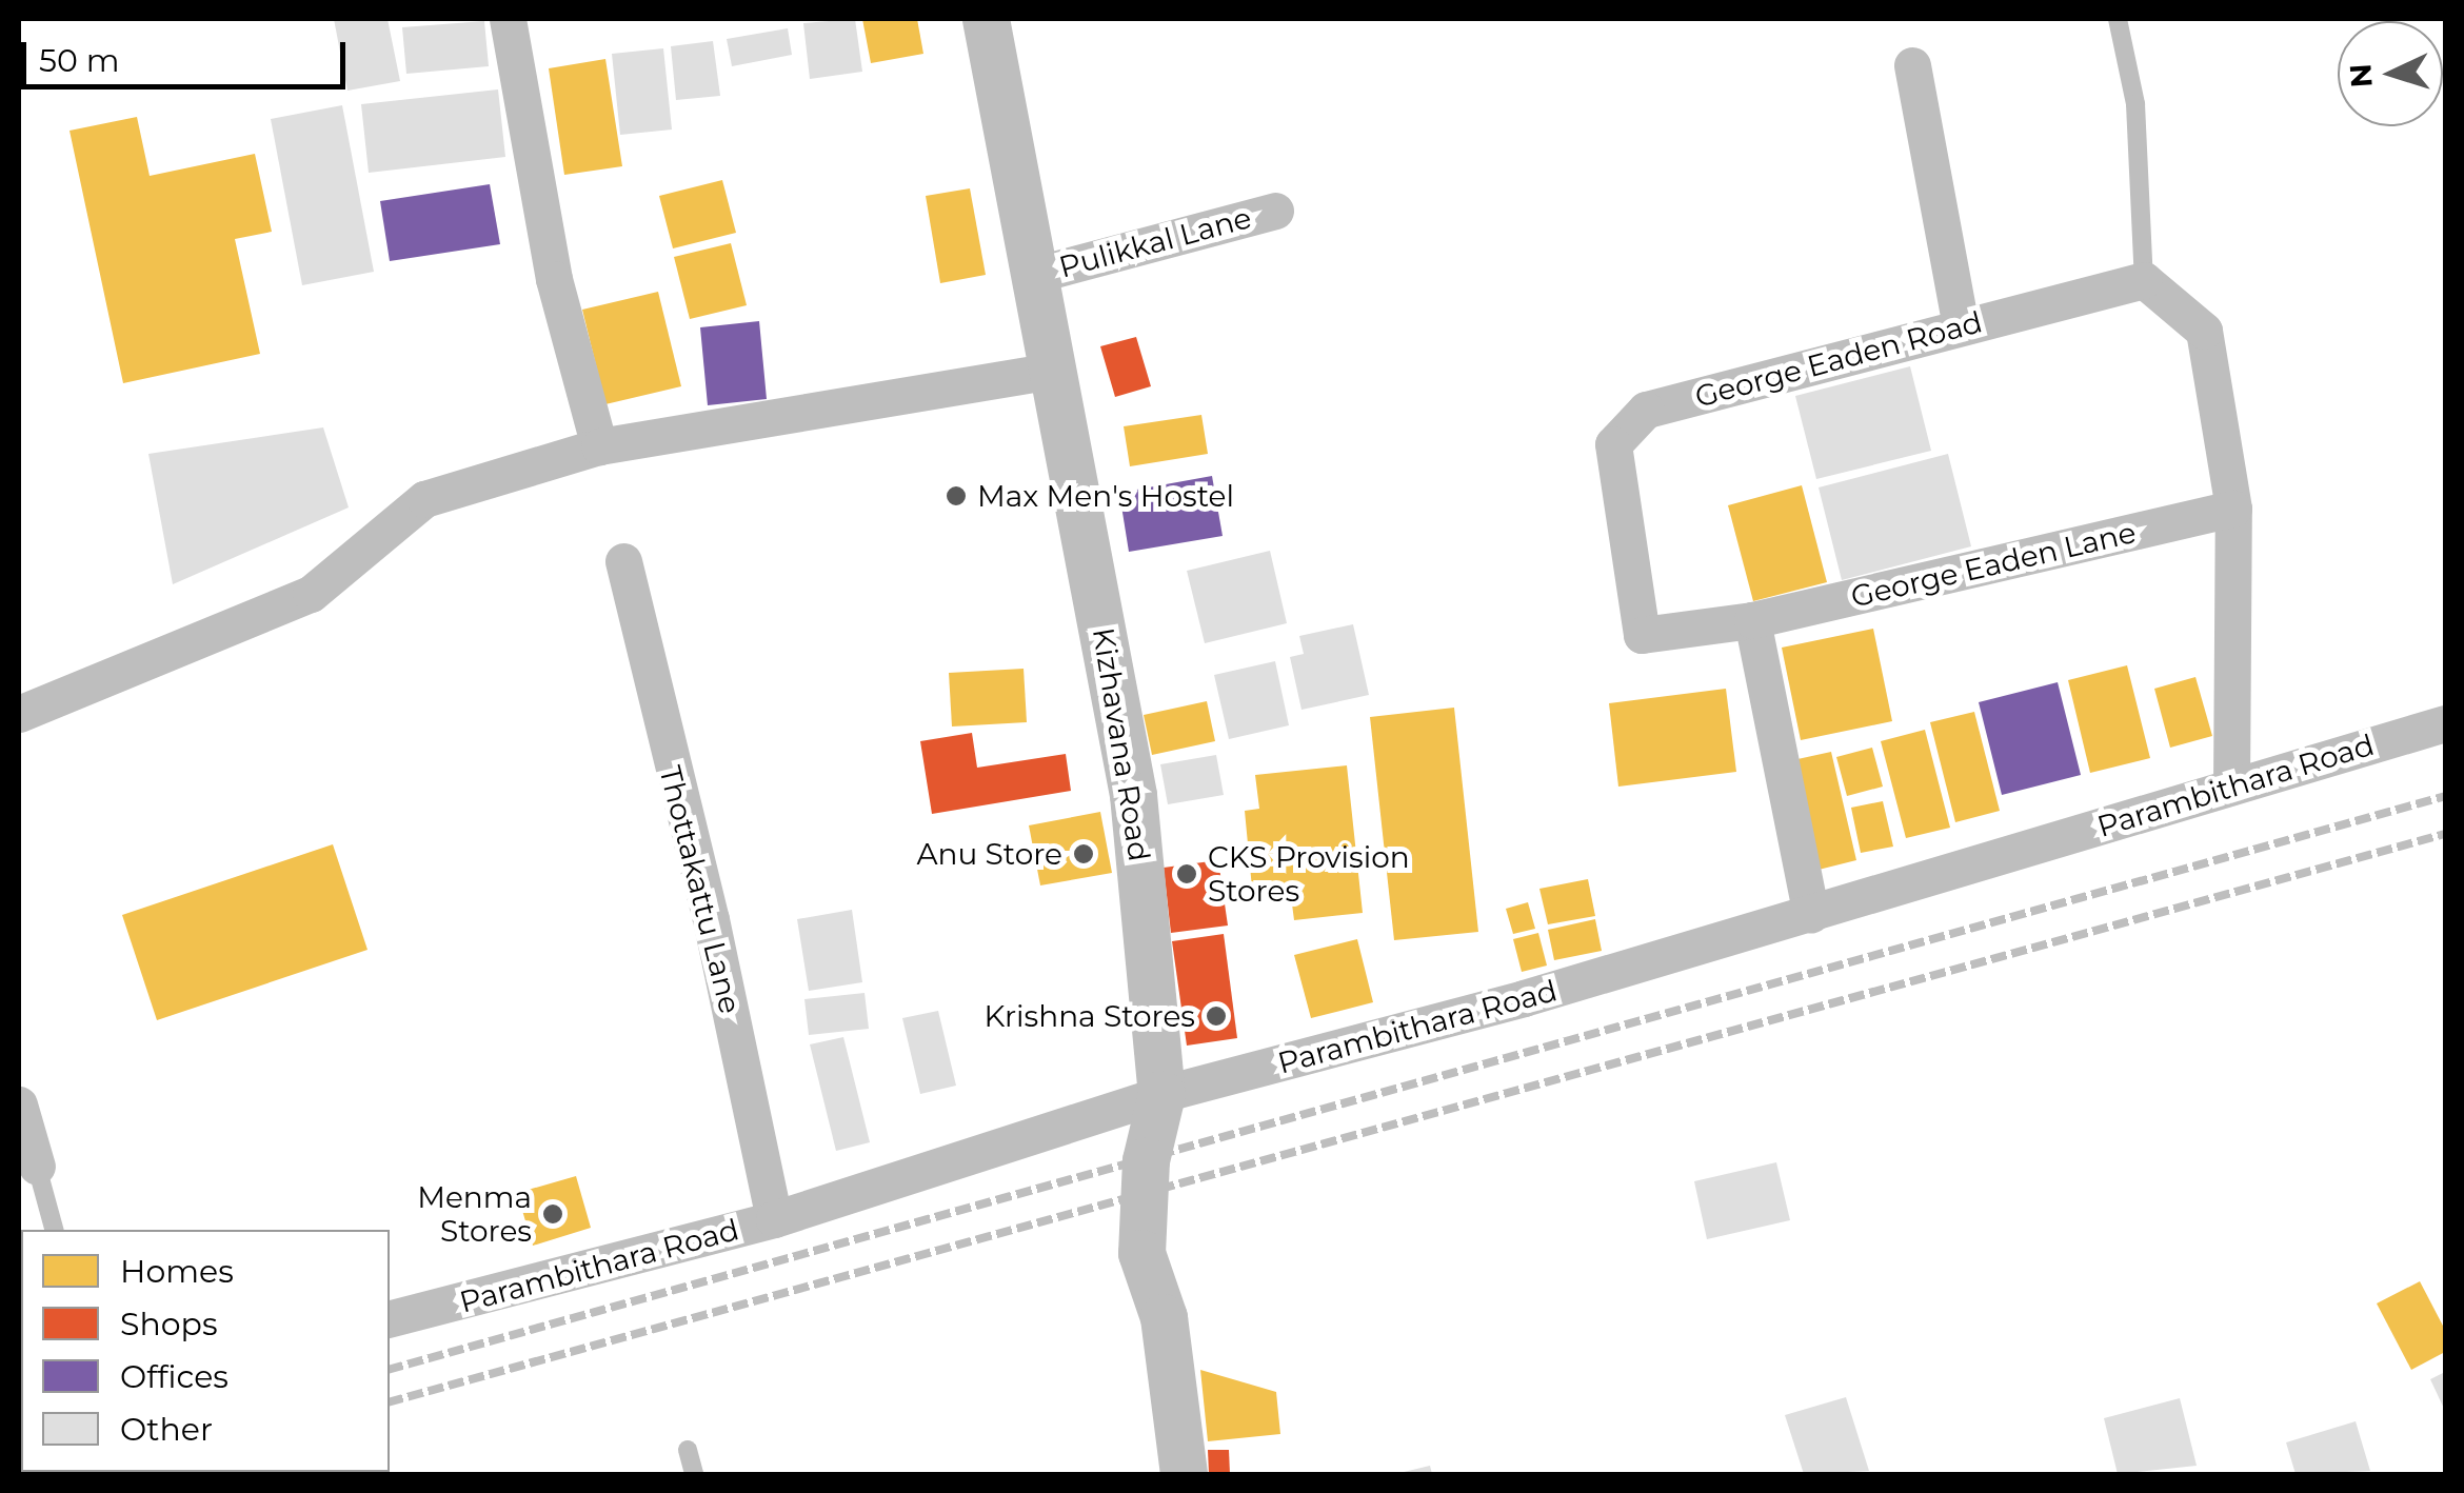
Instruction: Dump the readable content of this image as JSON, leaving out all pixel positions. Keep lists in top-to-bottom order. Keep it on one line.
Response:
{"streets":{"street":["Pulikkal Lane","George Eaden Road","George Eaden Lane","Kizhavana Road","Parambithara Road","Thottakattu Lane"]},"crossings":[["Pulikkal Lane","Kizhavana Road"],["George Eaden Road","George Eaden Lane"],["Kizhavana Road","Parambithara Road"],["Parambithara Road","Thottakattu Lane"]],"places":["Max Men's Hostel","Anu Store","CKS Provision Stores","Krishna Stores","Menma Stores"],"legend":["Homes","Shops","Offices","Other"],"scale_bar":"50 m","north":"left"}
